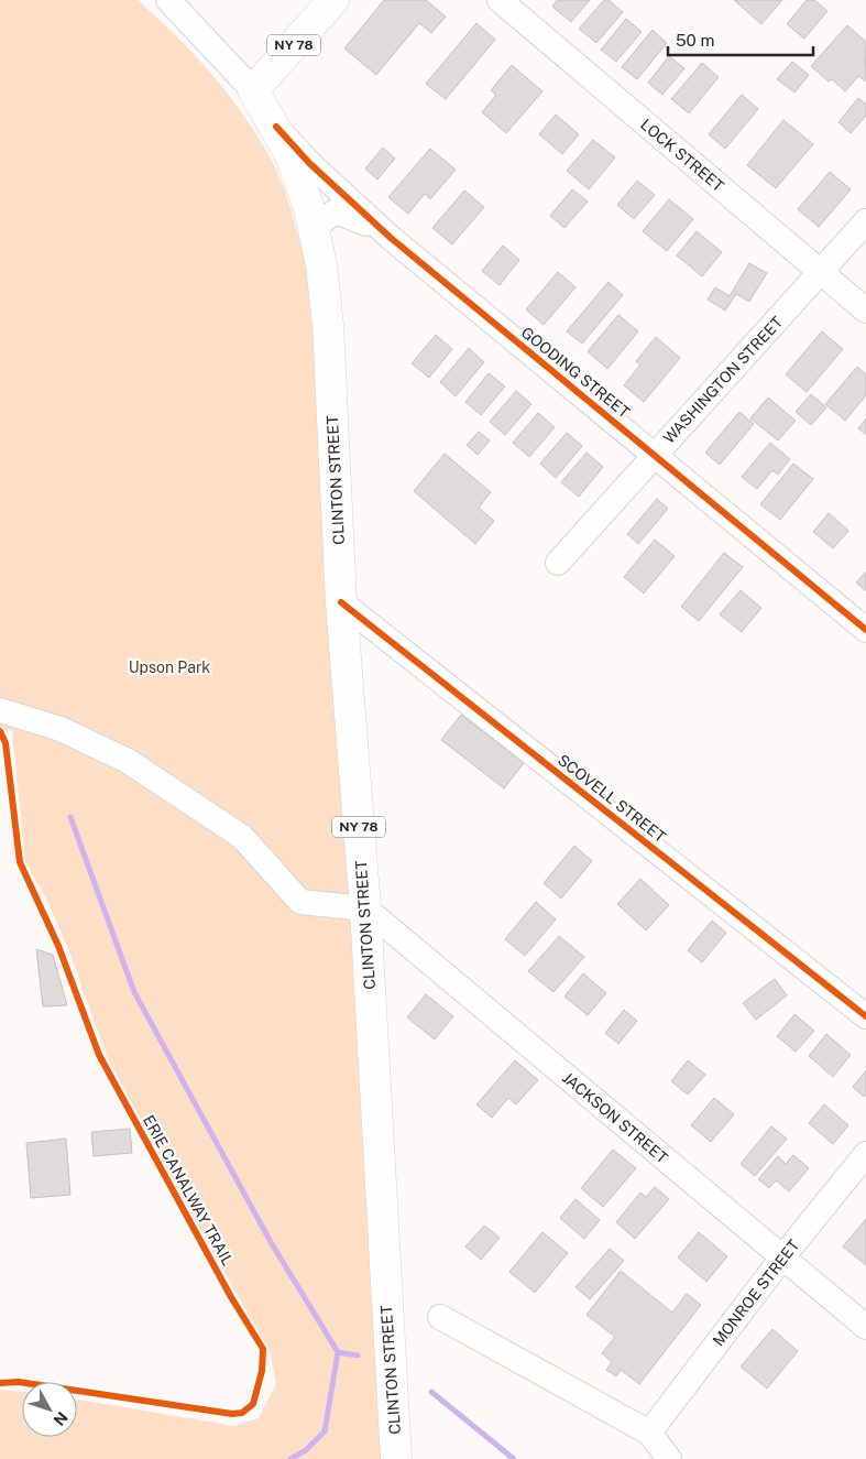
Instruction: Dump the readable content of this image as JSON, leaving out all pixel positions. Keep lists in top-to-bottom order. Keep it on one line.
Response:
{"streets":{"main road":["NY 78","GOODING STREET","CLINTON STREET"],"street":["LOCK STREET","WASHINGTON STREET","SCOVELL STREET","JACKSON STREET","MONROE STREET"],"cycle path":["ERIE CANALWAY TRAIL"]},"crossings":[["NY 78","GOODING STREET"],["LOCK STREET","WASHINGTON STREET"],["GOODING STREET","WASHINGTON STREET"],["GOODING STREET","CLINTON STREET"],["CLINTON STREET","SCOVELL STREET"],["CLINTON STREET","JACKSON STREET"],["JACKSON STREET","MONROE STREET"]],"parks":["Upson Park"],"scale_bar":"50 m","north":"bottom right"}
